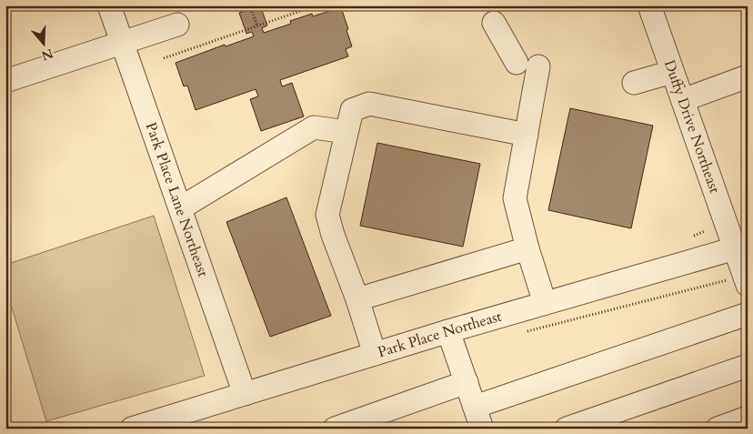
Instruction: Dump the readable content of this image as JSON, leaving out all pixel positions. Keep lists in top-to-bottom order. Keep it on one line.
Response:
{"streets":{"street":["Duffy Drive Northeast","Park Place Lane Northeast","Park Place Northeast"]},"crossings":[["Duffy Drive Northeast","Park Place Northeast"],["Park Place Lane Northeast","Park Place Northeast"]],"north":"bottom"}
